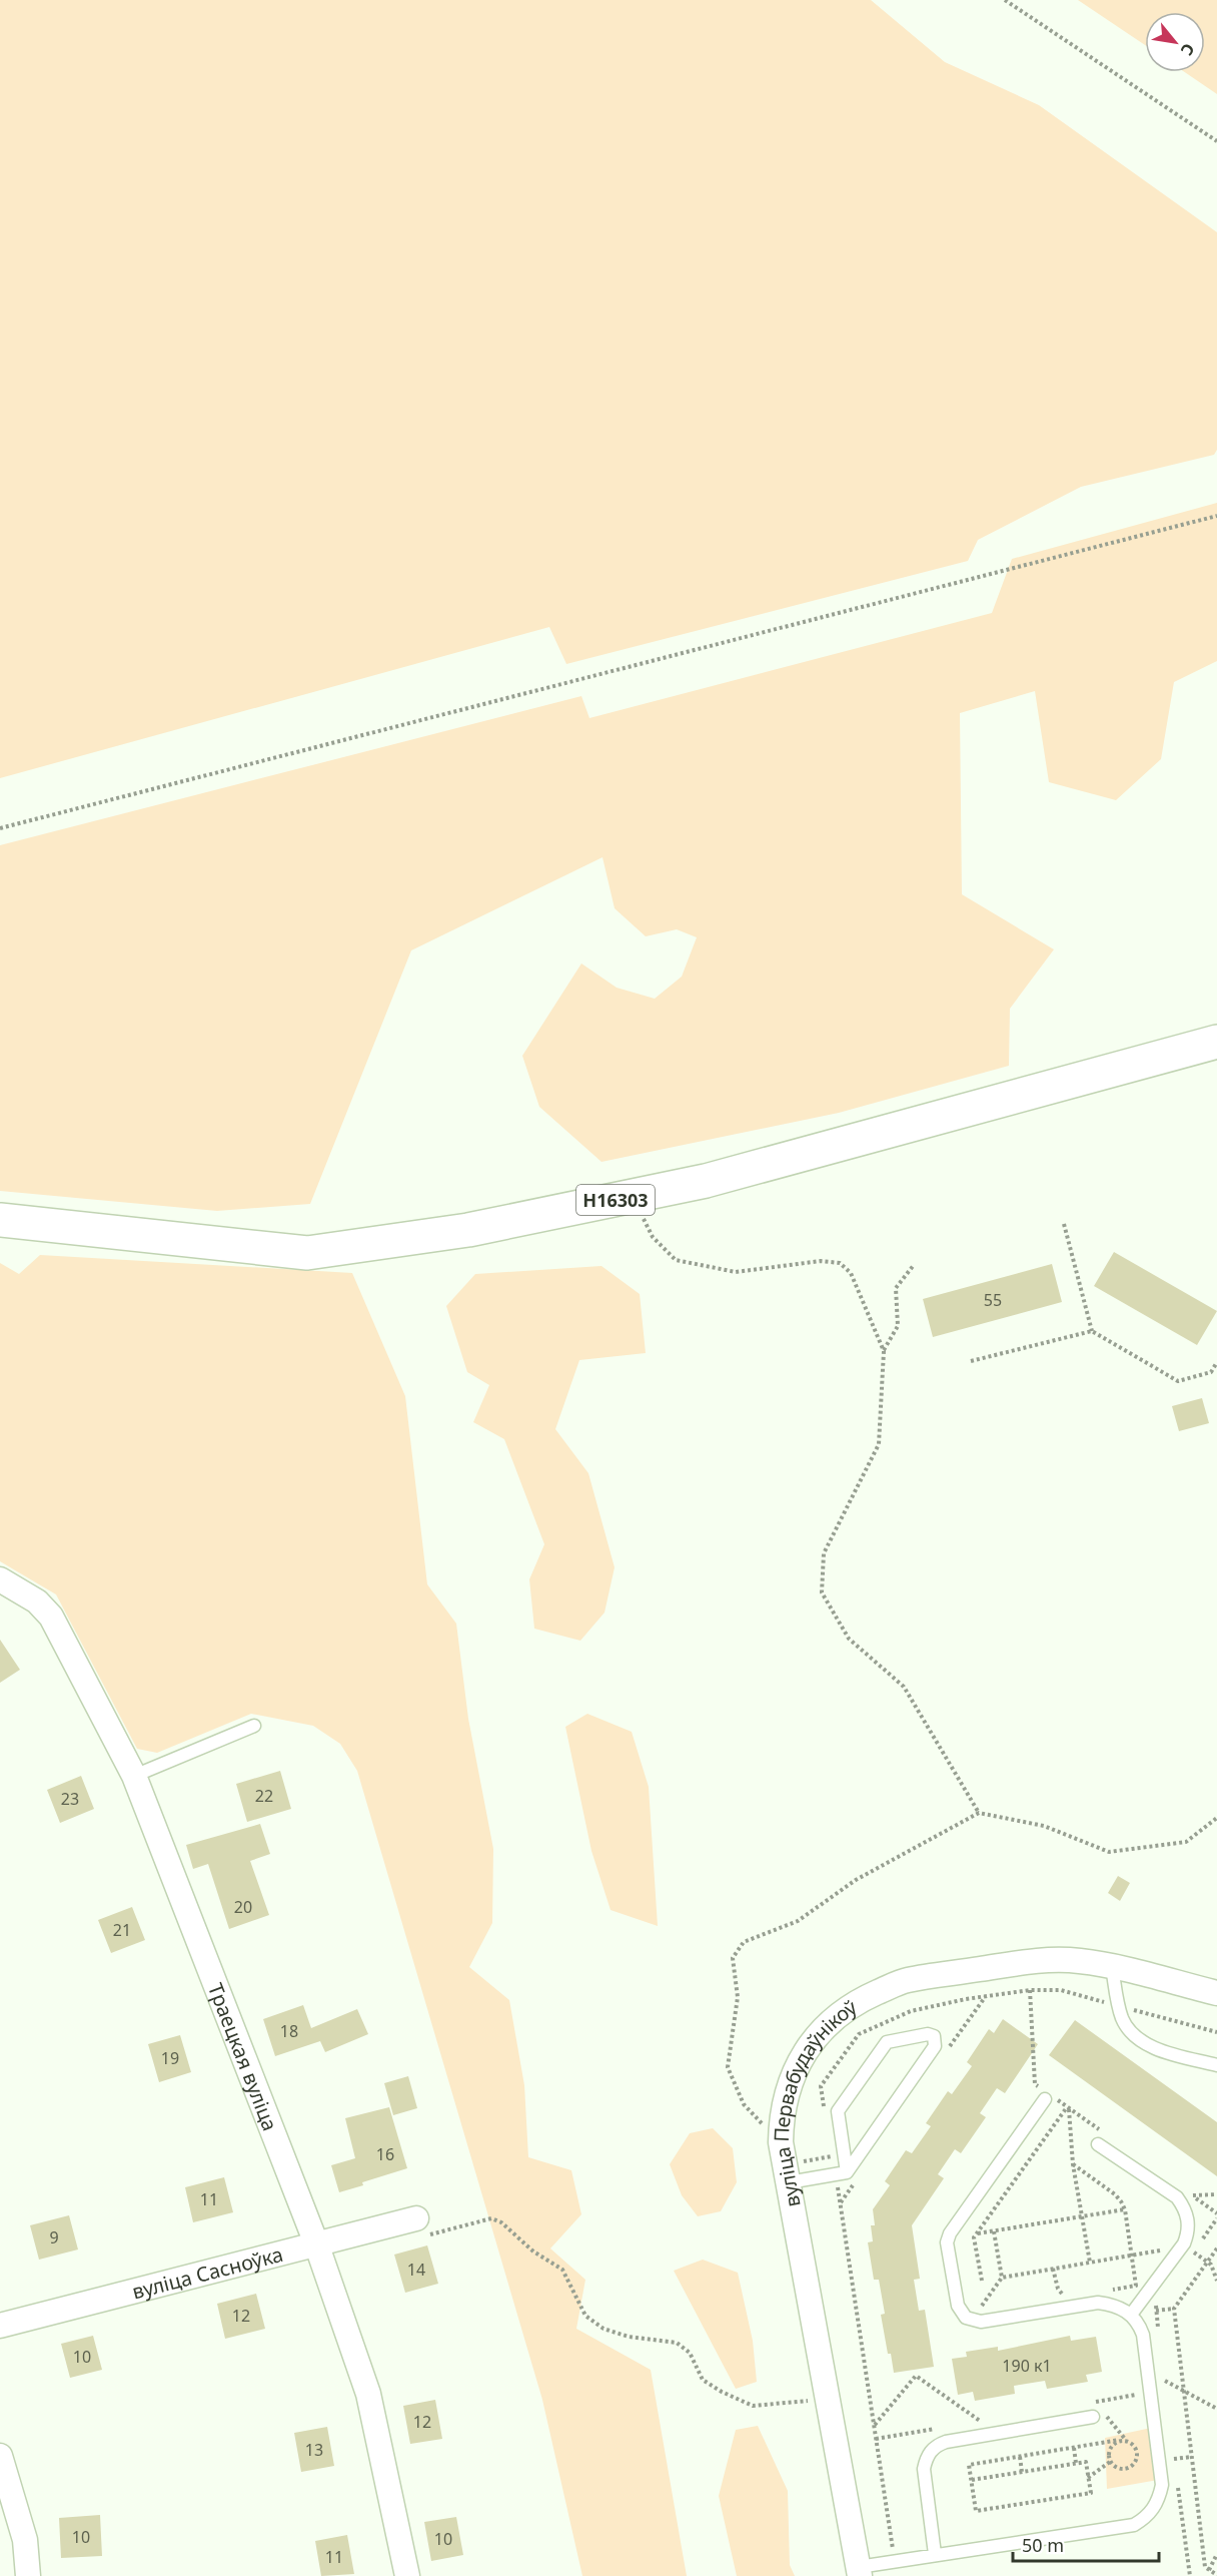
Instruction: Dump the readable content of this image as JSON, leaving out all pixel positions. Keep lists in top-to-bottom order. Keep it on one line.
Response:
{"streets":{"main road":["Н16303"],"street":["Траецкая вуліца","вуліца Первабудаўнікоў","вуліца Сасноўка"]},"crossings":[["Траецкая вуліца","вуліца Сасноўка"]],"house_numbers":["55","22","23","20","21","18","19","16","11","9","14","12","10","190 к1","12","13","10","10","11"],"scale_bar":"50 m","north":"bottom right"}
